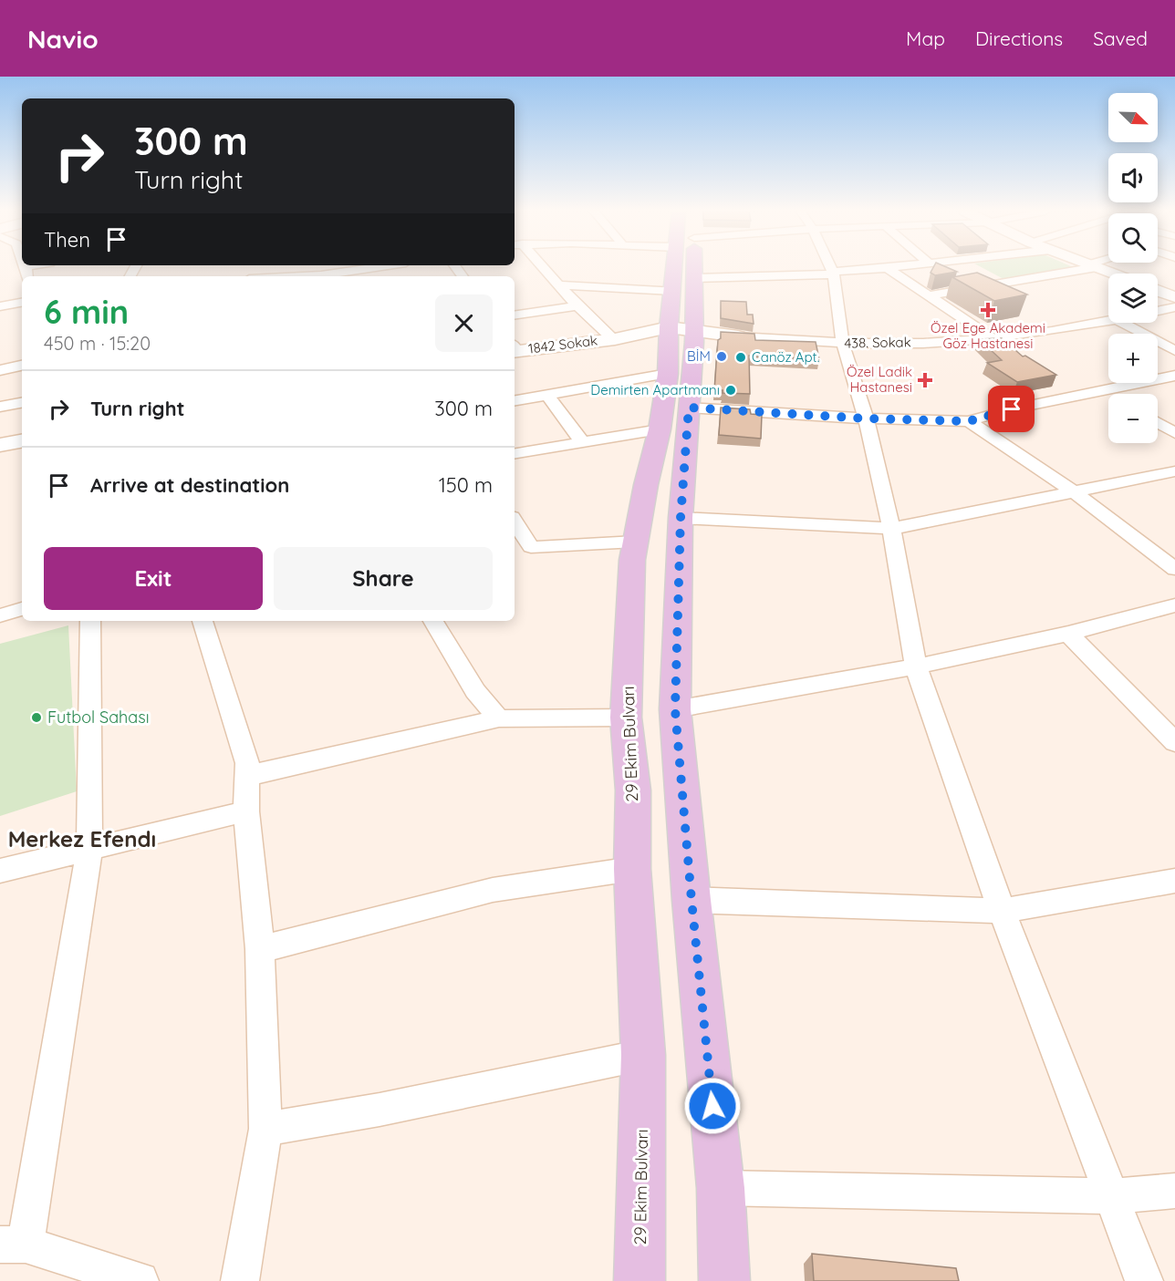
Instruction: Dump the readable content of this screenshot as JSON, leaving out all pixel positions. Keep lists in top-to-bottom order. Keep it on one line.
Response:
{"streets":{"main road":["29 Ekim Bulvarı"],"street":["438. Sokak","1842 Sokak"]},"crossings":[["438. Sokak","1842 Sokak"],["1842 Sokak","29 Ekim Bulvarı"]],"districts":["Merkez Efendı"],"places":{"health":["Özel Ege Akademi Göz Hastanesi","Özel Ladik Hastanesi"],"other":["BİM","Canöz Apt.","Demirten Apartmanı","Futbol Sahası"]},"north":"bottom right","page":{"header":"Navio","nav":["Map","Directions","Saved"],"map_buttons":["+","−"],"turn":["300 m","Turn right"],"then":"Then","heading":["6 min","450 m · 15:20"],"list":[{"name":"Turn right","value":"300 m"},{"name":"Arrive at destination","value":"150 m"}],"buttons":["Exit","Share"]}}
